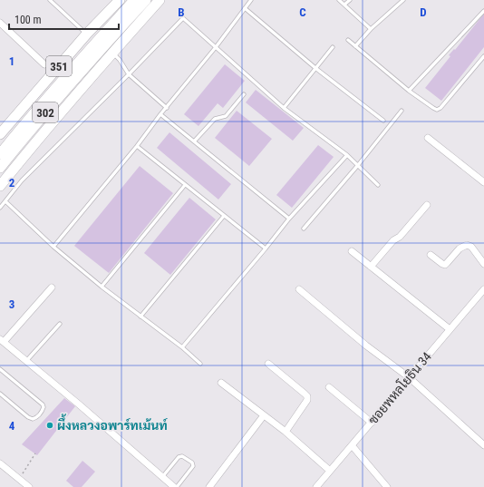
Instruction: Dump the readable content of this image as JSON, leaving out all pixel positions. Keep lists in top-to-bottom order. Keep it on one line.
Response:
{"streets":{"main road":["351","302"],"street":["ซอยพหลโยธิน 34"]},"places":["ผึ้งหลวงอพาร์ทเม้นท์"],"scale_bar":"100 m","grid":{"columns":["B","C","D"],"rows":["1","2","3","4"]}}
